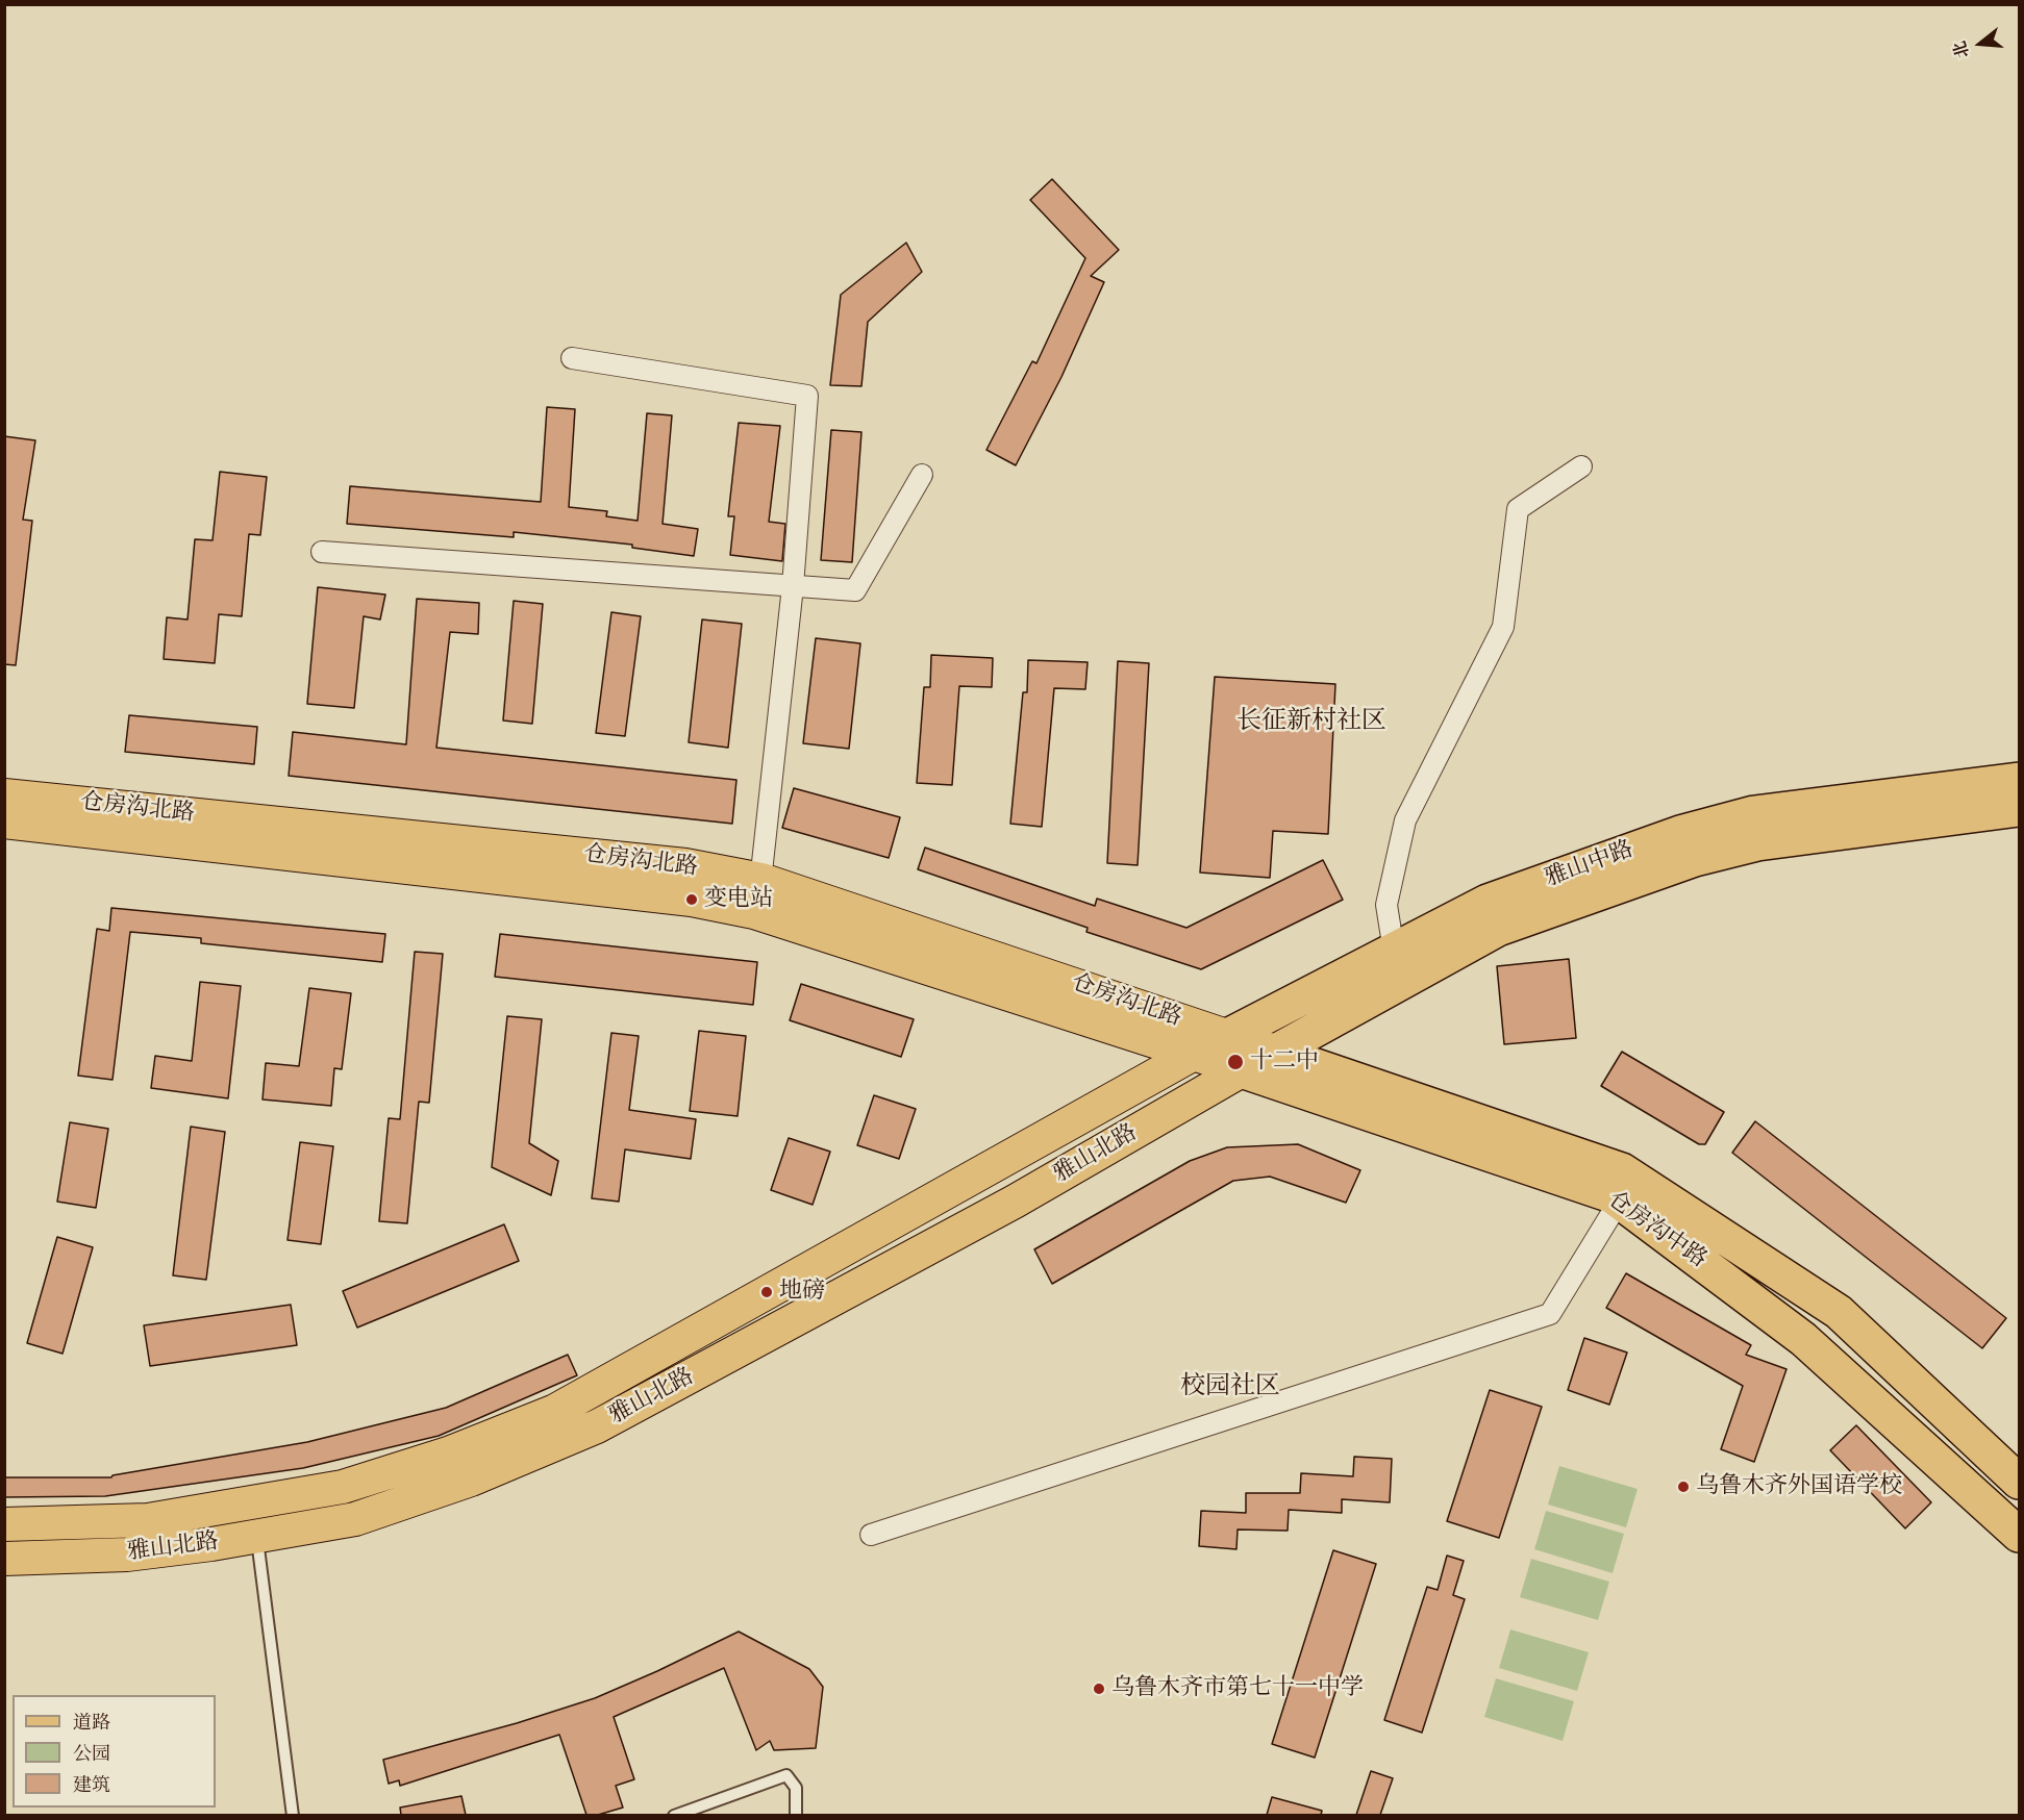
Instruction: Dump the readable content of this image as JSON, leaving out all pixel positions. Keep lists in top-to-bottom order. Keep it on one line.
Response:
{"streets":{"highway":["雅山中路","仓房沟中路"],"main road":["仓房沟北路","雅山北路"]},"crossings":[["仓房沟北路","雅山中路"],["仓房沟北路","雅山北路"],["仓房沟北路","仓房沟中路"],["雅山中路","雅山北路"],["雅山中路","仓房沟中路"],["雅山北路","仓房沟中路"]],"districts":["长征新村社区","校园社区"],"places":["变电站","十二中","地磅","乌鲁木齐外国语学校","乌鲁木齐市第七十一中学"],"legend":["道路","公园","建筑"],"north":"left"}
